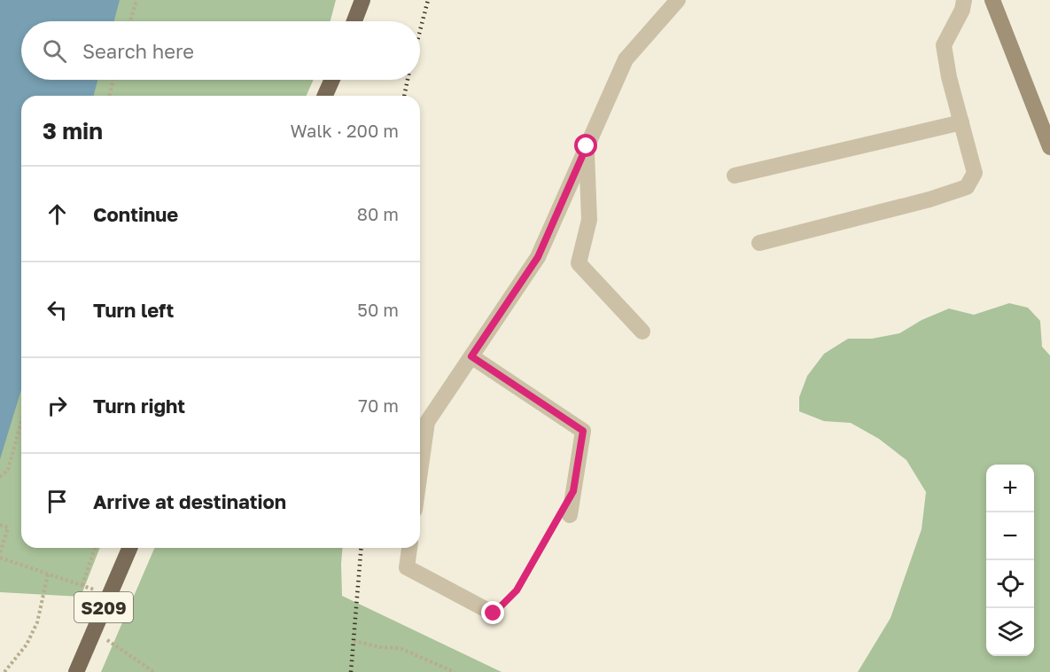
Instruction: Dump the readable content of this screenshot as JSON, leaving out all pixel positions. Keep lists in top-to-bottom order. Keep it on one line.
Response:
{"streets":{"main road":["S209"]},"page":{"search":"Search here","heading":["3 min","Walk · 200 m"],"list":[["Continue","80 m"],["Turn left","50 m"],["Turn right","70 m"],"Arrive at destination"],"map_buttons":["+","−"]}}
